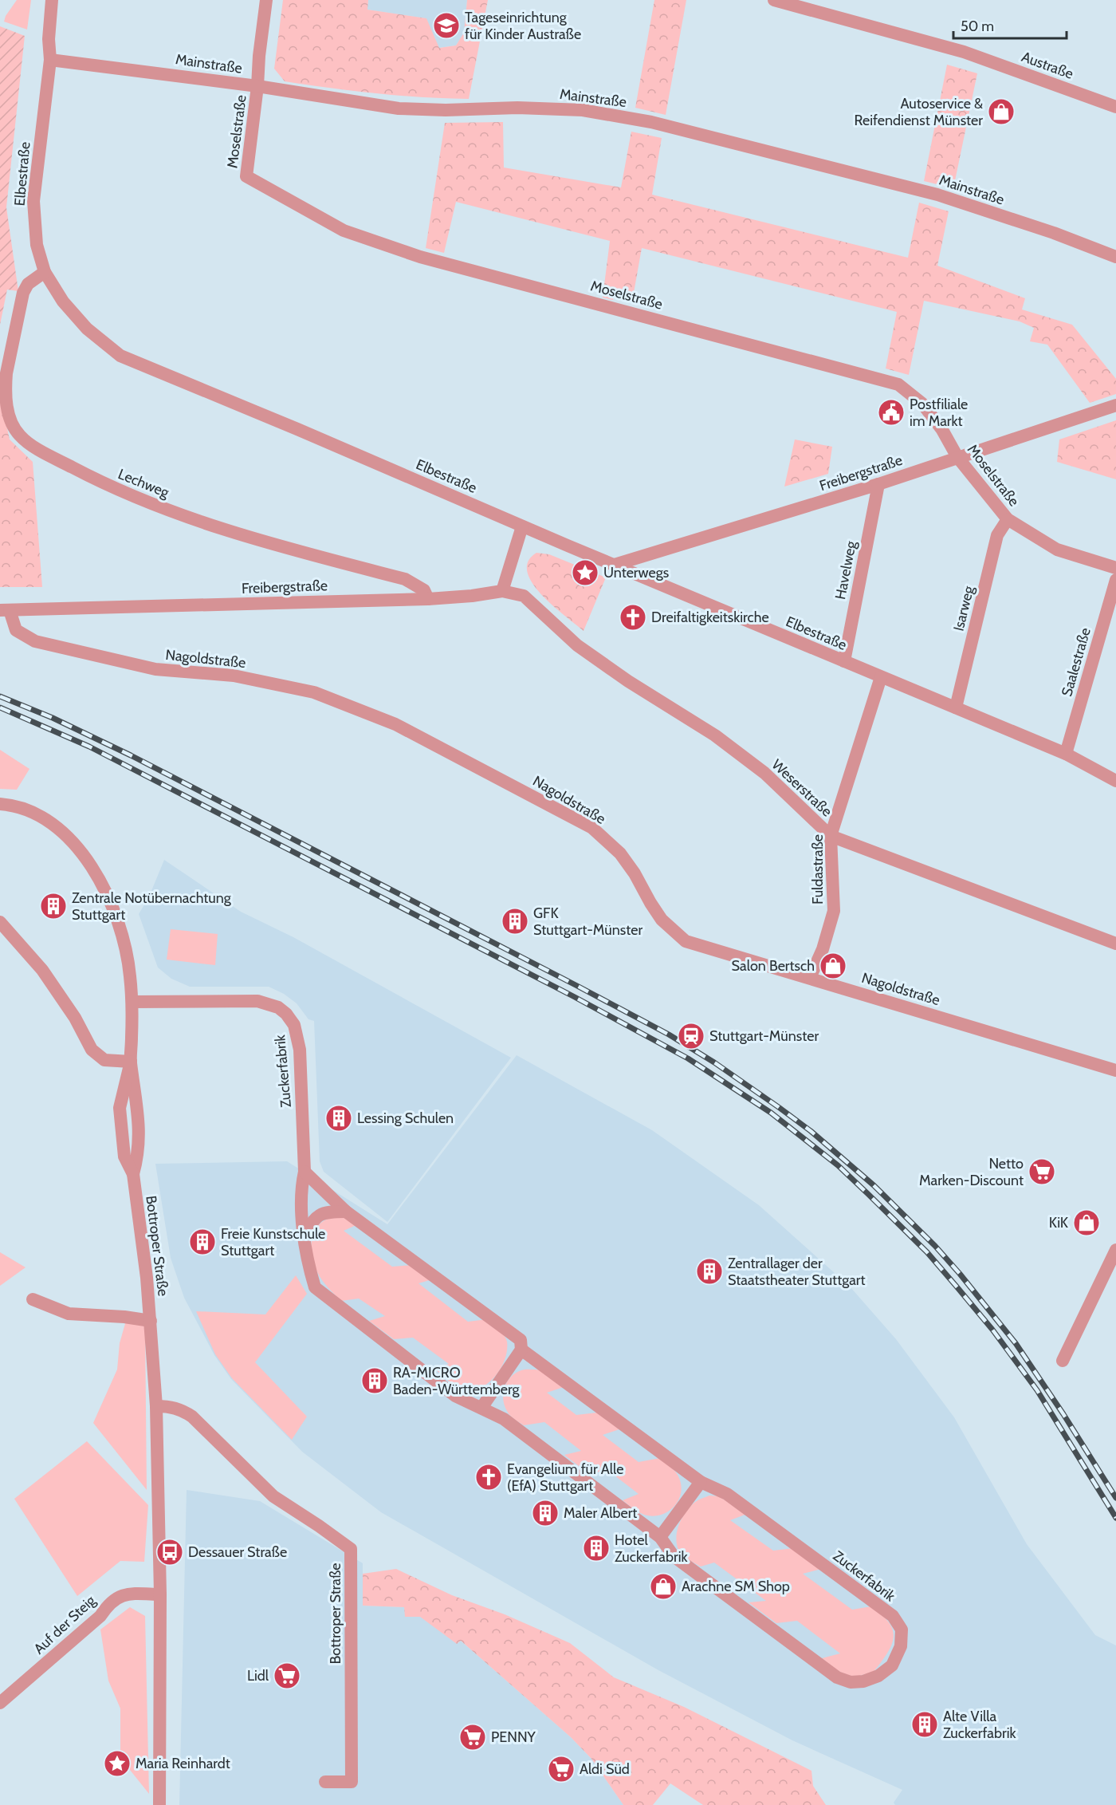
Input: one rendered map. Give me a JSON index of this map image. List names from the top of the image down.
{
  "streets": {
    "street": [
      "Mainstraße",
      "Austraße",
      "Moselstraße",
      "Elbestraße",
      "Freibergstraße",
      "Lechweg",
      "Havelweg",
      "Isarweg",
      "Nagoldstraße",
      "Saalestraße",
      "Weserstraße",
      "Fuldastraße",
      "Zuckerfabrik",
      "Bottroper Straße",
      "Auf der Steig"
    ]
  },
  "crossings": [
    ["Mainstraße", "Moselstraße"],
    ["Mainstraße", "Elbestraße"],
    ["Moselstraße", "Freibergstraße"],
    ["Moselstraße", "Isarweg"],
    ["Elbestraße", "Freibergstraße"],
    ["Elbestraße", "Lechweg"],
    ["Elbestraße", "Havelweg"],
    ["Elbestraße", "Isarweg"],
    ["Elbestraße", "Saalestraße"],
    ["Elbestraße", "Fuldastraße"],
    ["Freibergstraße", "Lechweg"],
    ["Freibergstraße", "Havelweg"],
    ["Freibergstraße", "Nagoldstraße"],
    ["Freibergstraße", "Weserstraße"],
    ["Nagoldstraße", "Fuldastraße"],
    ["Weserstraße", "Fuldastraße"],
    ["Zuckerfabrik", "Bottroper Straße"],
    ["Bottroper Straße", "Auf der Steig"]
  ],
  "places": {
    "school or university": ["Tageseinrichtung für Kinder Austraße"],
    "shop": [
      "Autoservice & Reifendienst Münster",
      "Salon Bertsch",
      "KiK",
      "Arachne SM Shop"
    ],
    "public building": ["Postfiliale im Markt"],
    "place": ["Unterwegs", "Maria Reinhardt"],
    "church": ["Dreifaltigkeitskirche", "Evangelium für Alle (EfA) Stuttgart"],
    "building": [
      "Zentrale Notübernachtung Stuttgart",
      "GFK Stuttgart-Münster",
      "Lessing Schulen",
      "Freie Kunstschule Stuttgart",
      "Zentrallager der Staatstheater Stuttgart",
      "RA-MICRO Baden-Württemberg",
      "Maler Albert",
      "Hotel Zuckerfabrik",
      "Alte Villa Zuckerfabrik"
    ],
    "station": ["Stuttgart-Münster"],
    "supermarket": [
      "Netto Marken-Discount",
      "Lidl",
      "PENNY",
      "Aldi Süd"
    ],
    "bus stop": ["Dessauer Straße"]
  },
  "scale_bar": "50 m"
}
